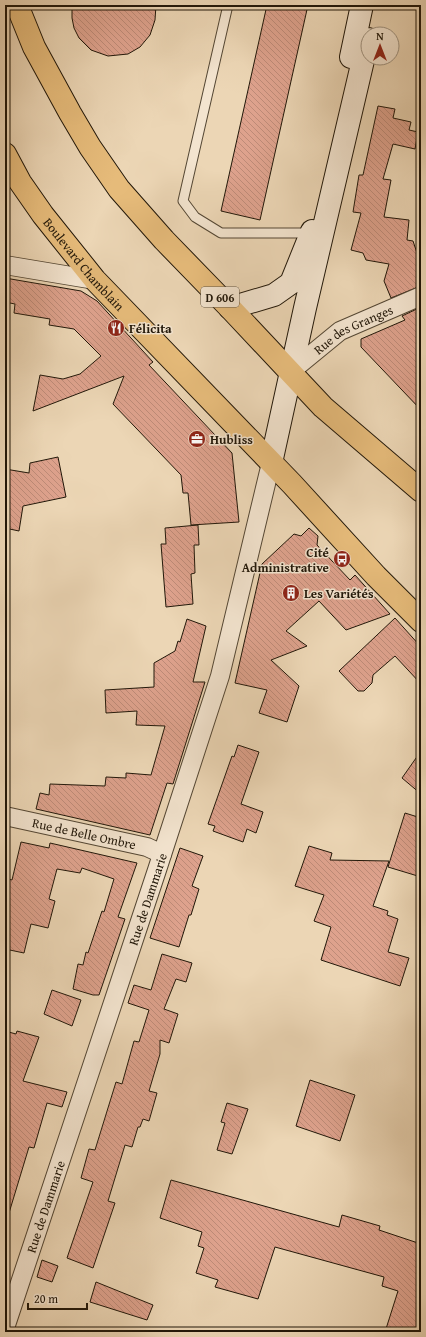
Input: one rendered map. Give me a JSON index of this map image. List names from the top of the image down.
{
  "streets": {
    "main road": ["Boulevard Chamblain", "D 606"],
    "street": ["Rue des Granges", "Rue de Belle Ombre", "Rue de Dammarie"]
  },
  "crossings": [
    ["Boulevard Chamblain", "Rue de Dammarie"],
    ["D 606", "Rue des Granges"],
    ["Rue de Belle Ombre", "Rue de Dammarie"]
  ],
  "places": {
    "restaurant": ["Félicita"],
    "office": ["Hubliss"],
    "bus stop": ["Cité Administrative"],
    "building": ["Les Variétés"]
  },
  "scale_bar": "20 m",
  "north": "top"
}
